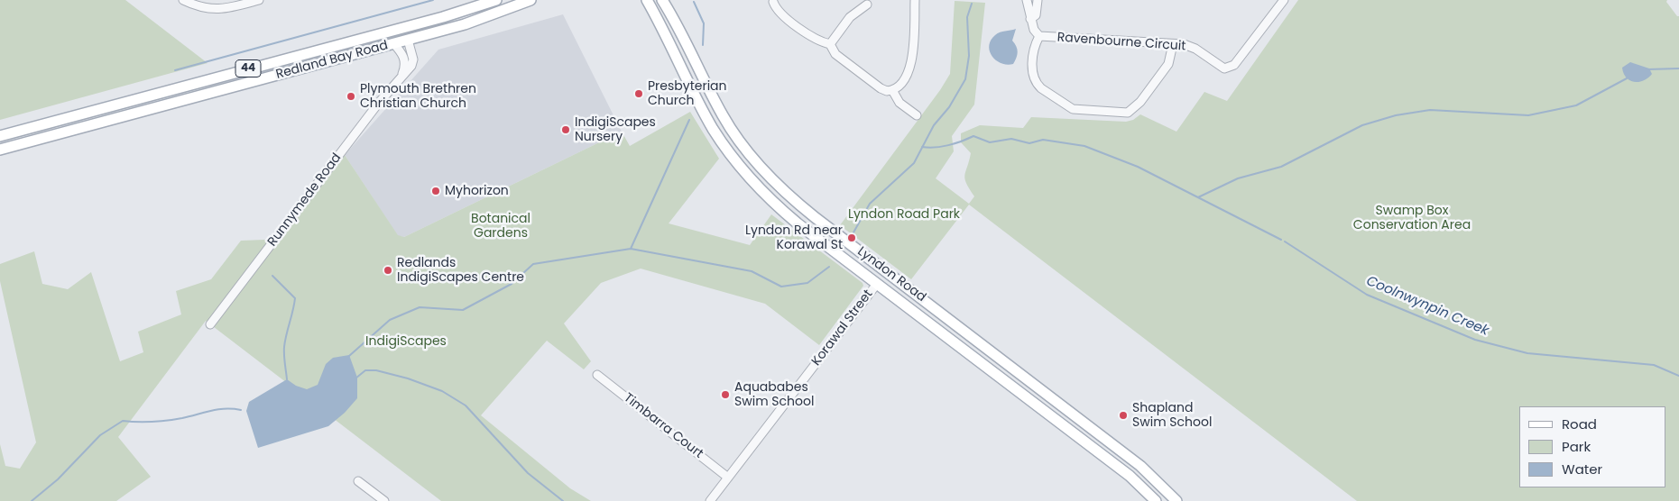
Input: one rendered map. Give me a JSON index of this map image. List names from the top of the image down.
{
  "streets": {
    "main road": ["Redland Bay Road", "44", "Lyndon Road"],
    "street": [
      "Ravenbourne Circuit",
      "Runnymede Road",
      "Korawal Street",
      "Timbarra Court"
    ]
  },
  "crossings": [
    ["Redland Bay Road", "Runnymede Road"],
    ["Lyndon Road", "Korawal Street"],
    ["Korawal Street", "Timbarra Court"]
  ],
  "water": ["Coolnwynpin Creek"],
  "parks": [
    "Swamp Box Conservation Area",
    "Lyndon Road Park",
    "Botanical Gardens",
    "IndigiScapes"
  ],
  "places": [
    "Presbyterian Church",
    "Plymouth Brethren Christian Church",
    "IndigiScapes Nursery",
    "Myhorizon",
    "Lyndon Rd near Korawal St",
    "Redlands IndigiScapes Centre",
    "Aquababes Swim School",
    "Shapland Swim School"
  ],
  "legend": ["Road", "Park", "Water"]
}
